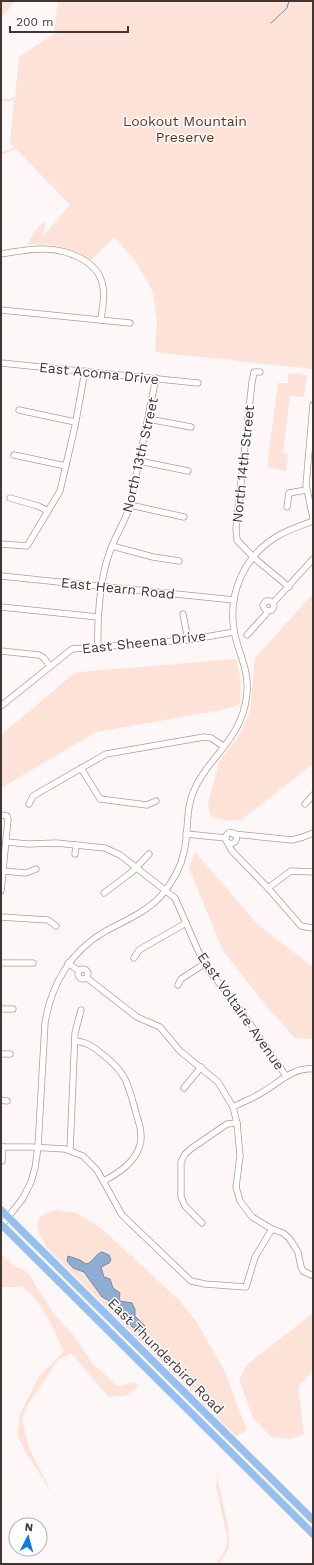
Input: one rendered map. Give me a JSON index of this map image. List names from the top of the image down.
{
  "streets": {
    "main road": ["East Thunderbird Road"],
    "street": [
      "East Acoma Drive",
      "North 13th Street",
      "North 14th Street",
      "East Hearn Road",
      "East Sheena Drive",
      "East Voltaire Avenue"
    ]
  },
  "crossings": [
    ["East Acoma Drive", "North 13th Street"],
    ["North 13th Street", "East Hearn Road"],
    ["North 13th Street", "East Sheena Drive"]
  ],
  "parks": ["Lookout Mountain Preserve"],
  "scale_bar": "200 m",
  "north": "top"
}
